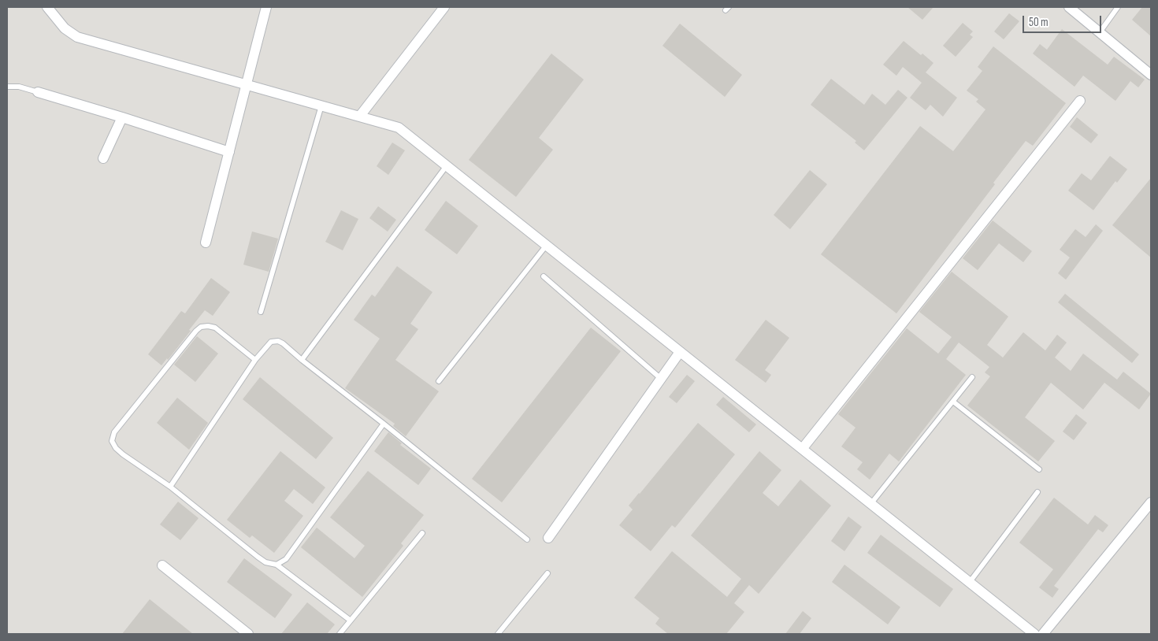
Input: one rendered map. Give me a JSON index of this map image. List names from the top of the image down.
{
  "scale_bar": "50 m"
}
